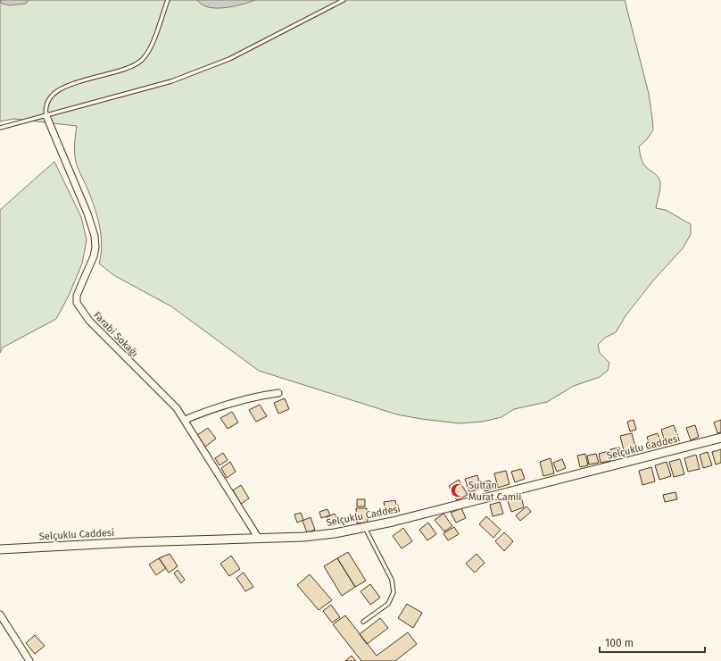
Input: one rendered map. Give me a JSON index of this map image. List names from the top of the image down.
{
  "streets": {
    "street": ["Farabi Sokağı", "Selçuklu Caddesi"]
  },
  "crossings": [
    ["Farabi Sokağı", "Selçuklu Caddesi"]
  ],
  "places": {
    "mosque": ["Sultan Murat Camii"]
  },
  "scale_bar": "100 m"
}
